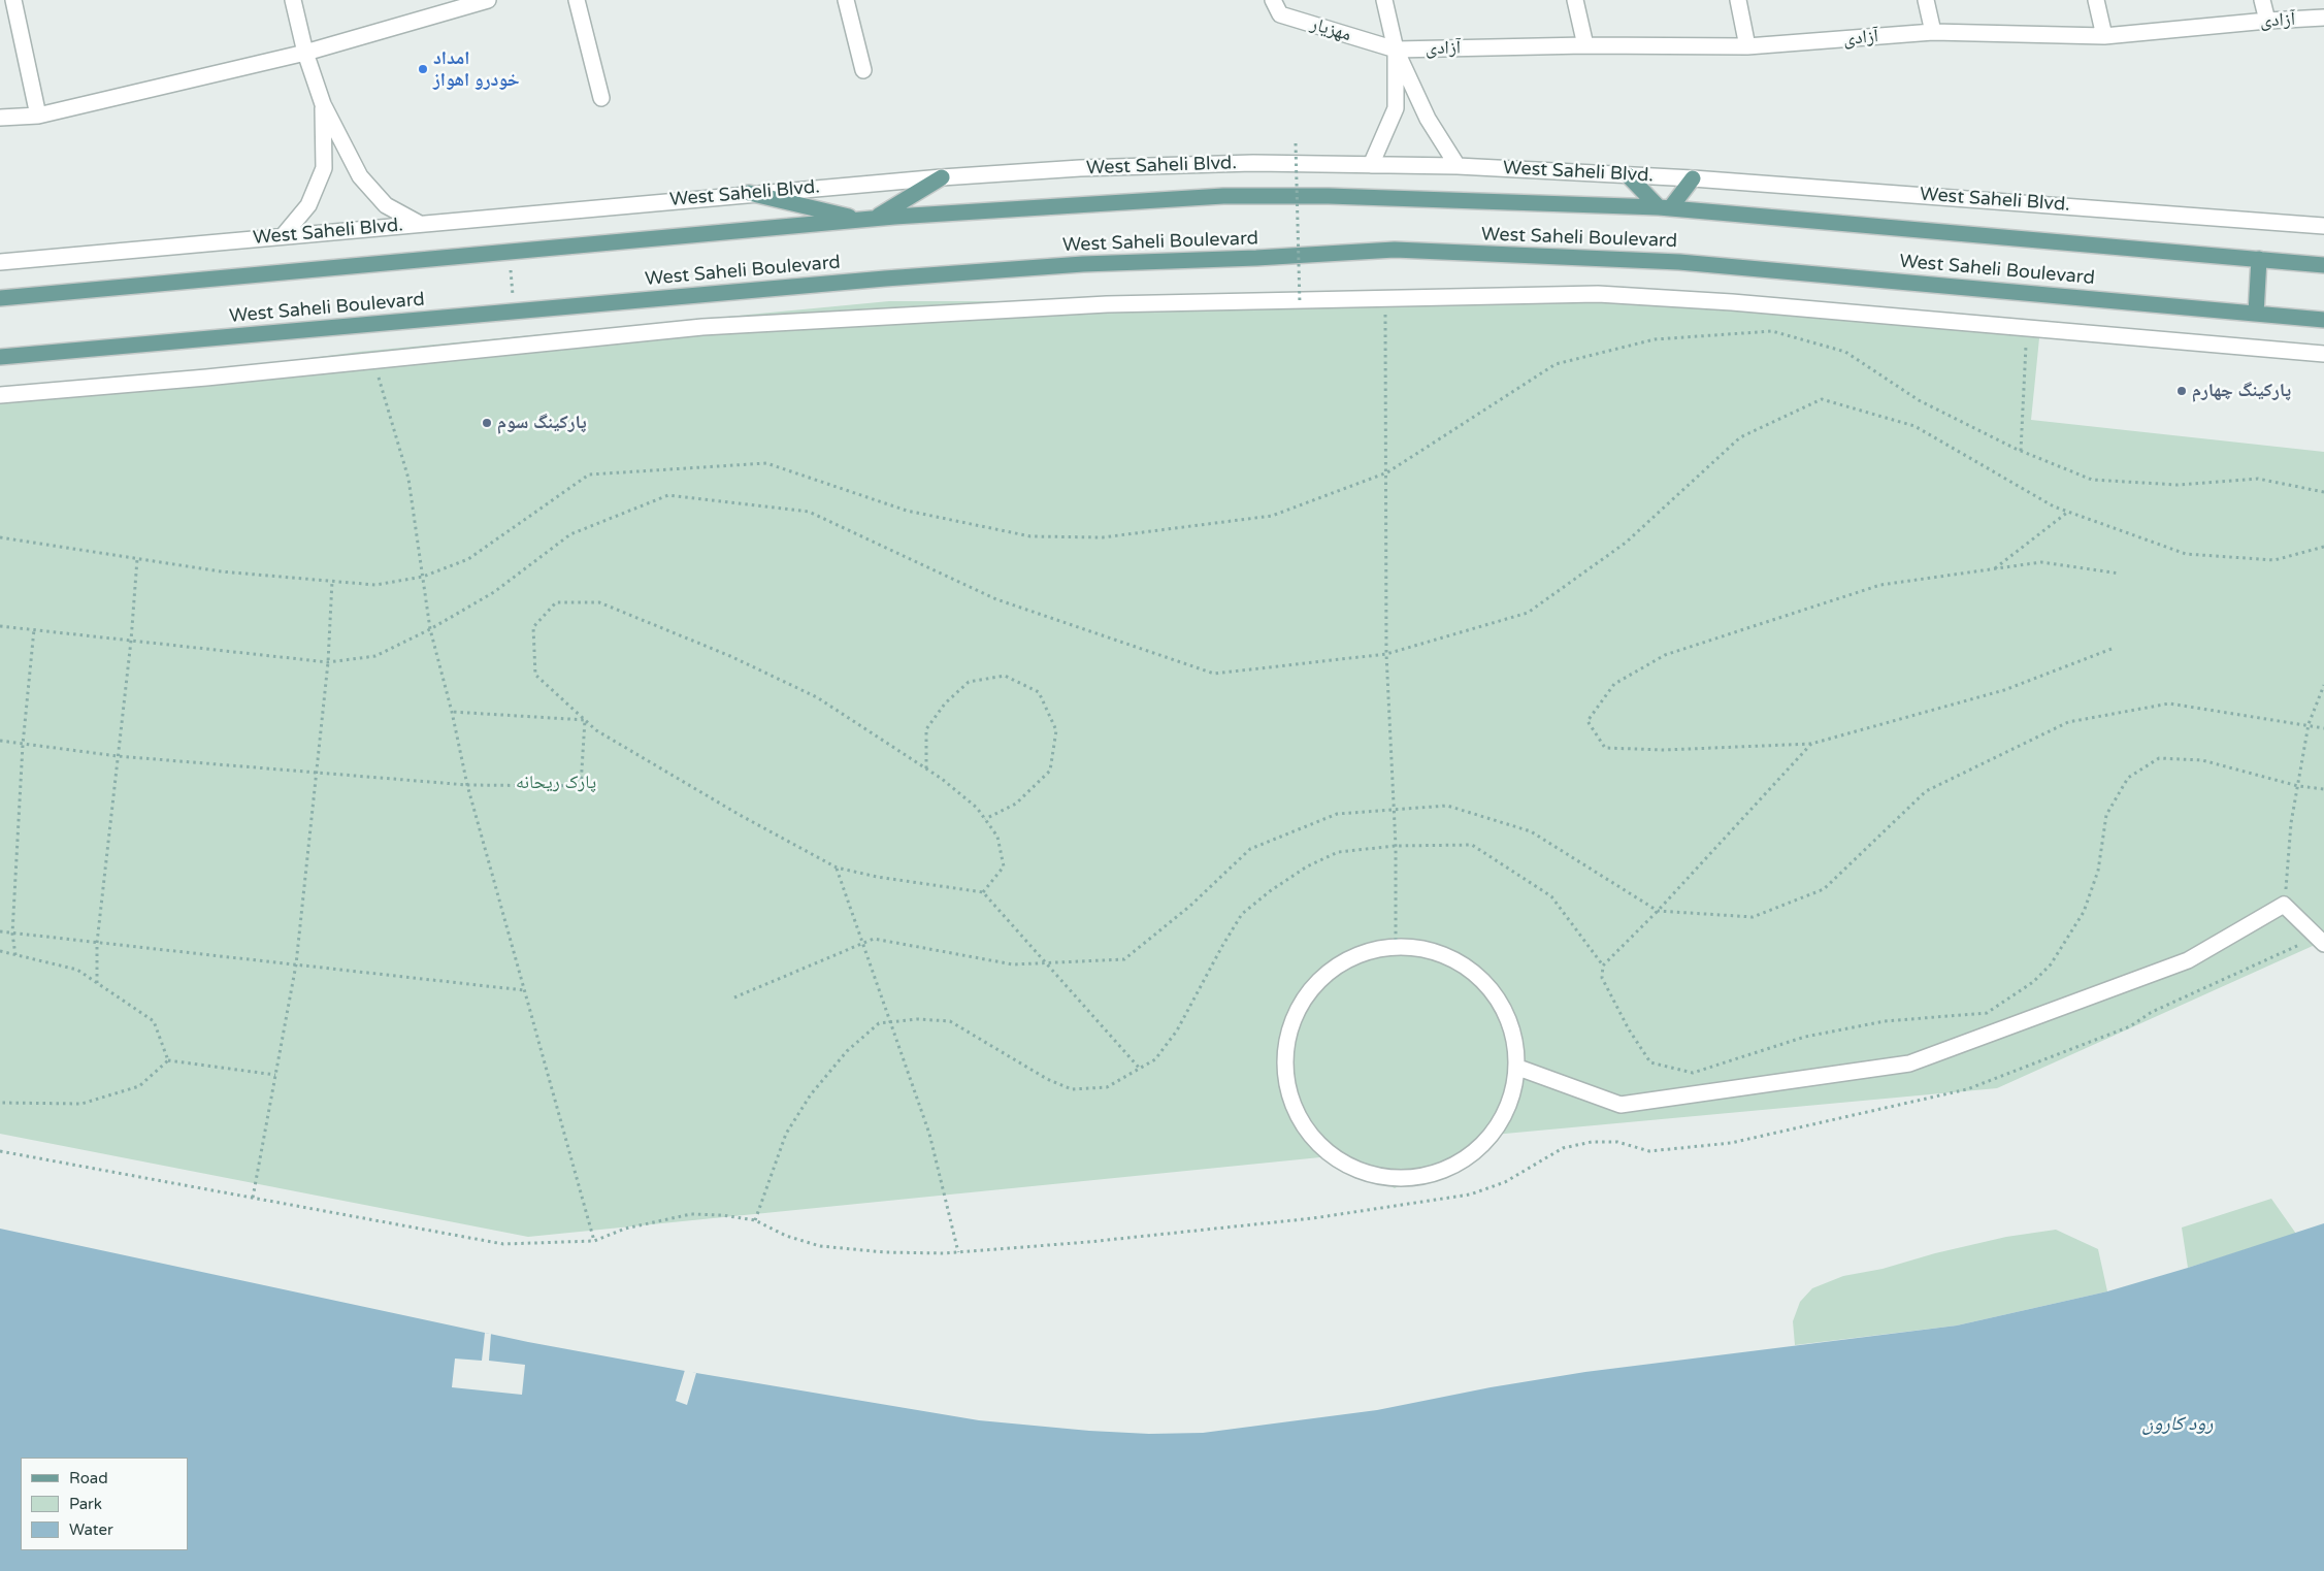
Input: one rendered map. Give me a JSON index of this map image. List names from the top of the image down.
{
  "streets": {
    "main road": ["West Saheli Boulevard"],
    "street": ["آزادی", "مهزیار", "West Saheli Blvd."]
  },
  "crossings": [
    ["آزادی", "مهزیار"]
  ],
  "water": ["رود کارون"],
  "parks": ["پارک ریحانه"],
  "places": ["امداد خودرو اهواز", "پارکینگ چهارم", "پارکینگ سوم"],
  "legend": ["Road", "Park", "Water"]
}
